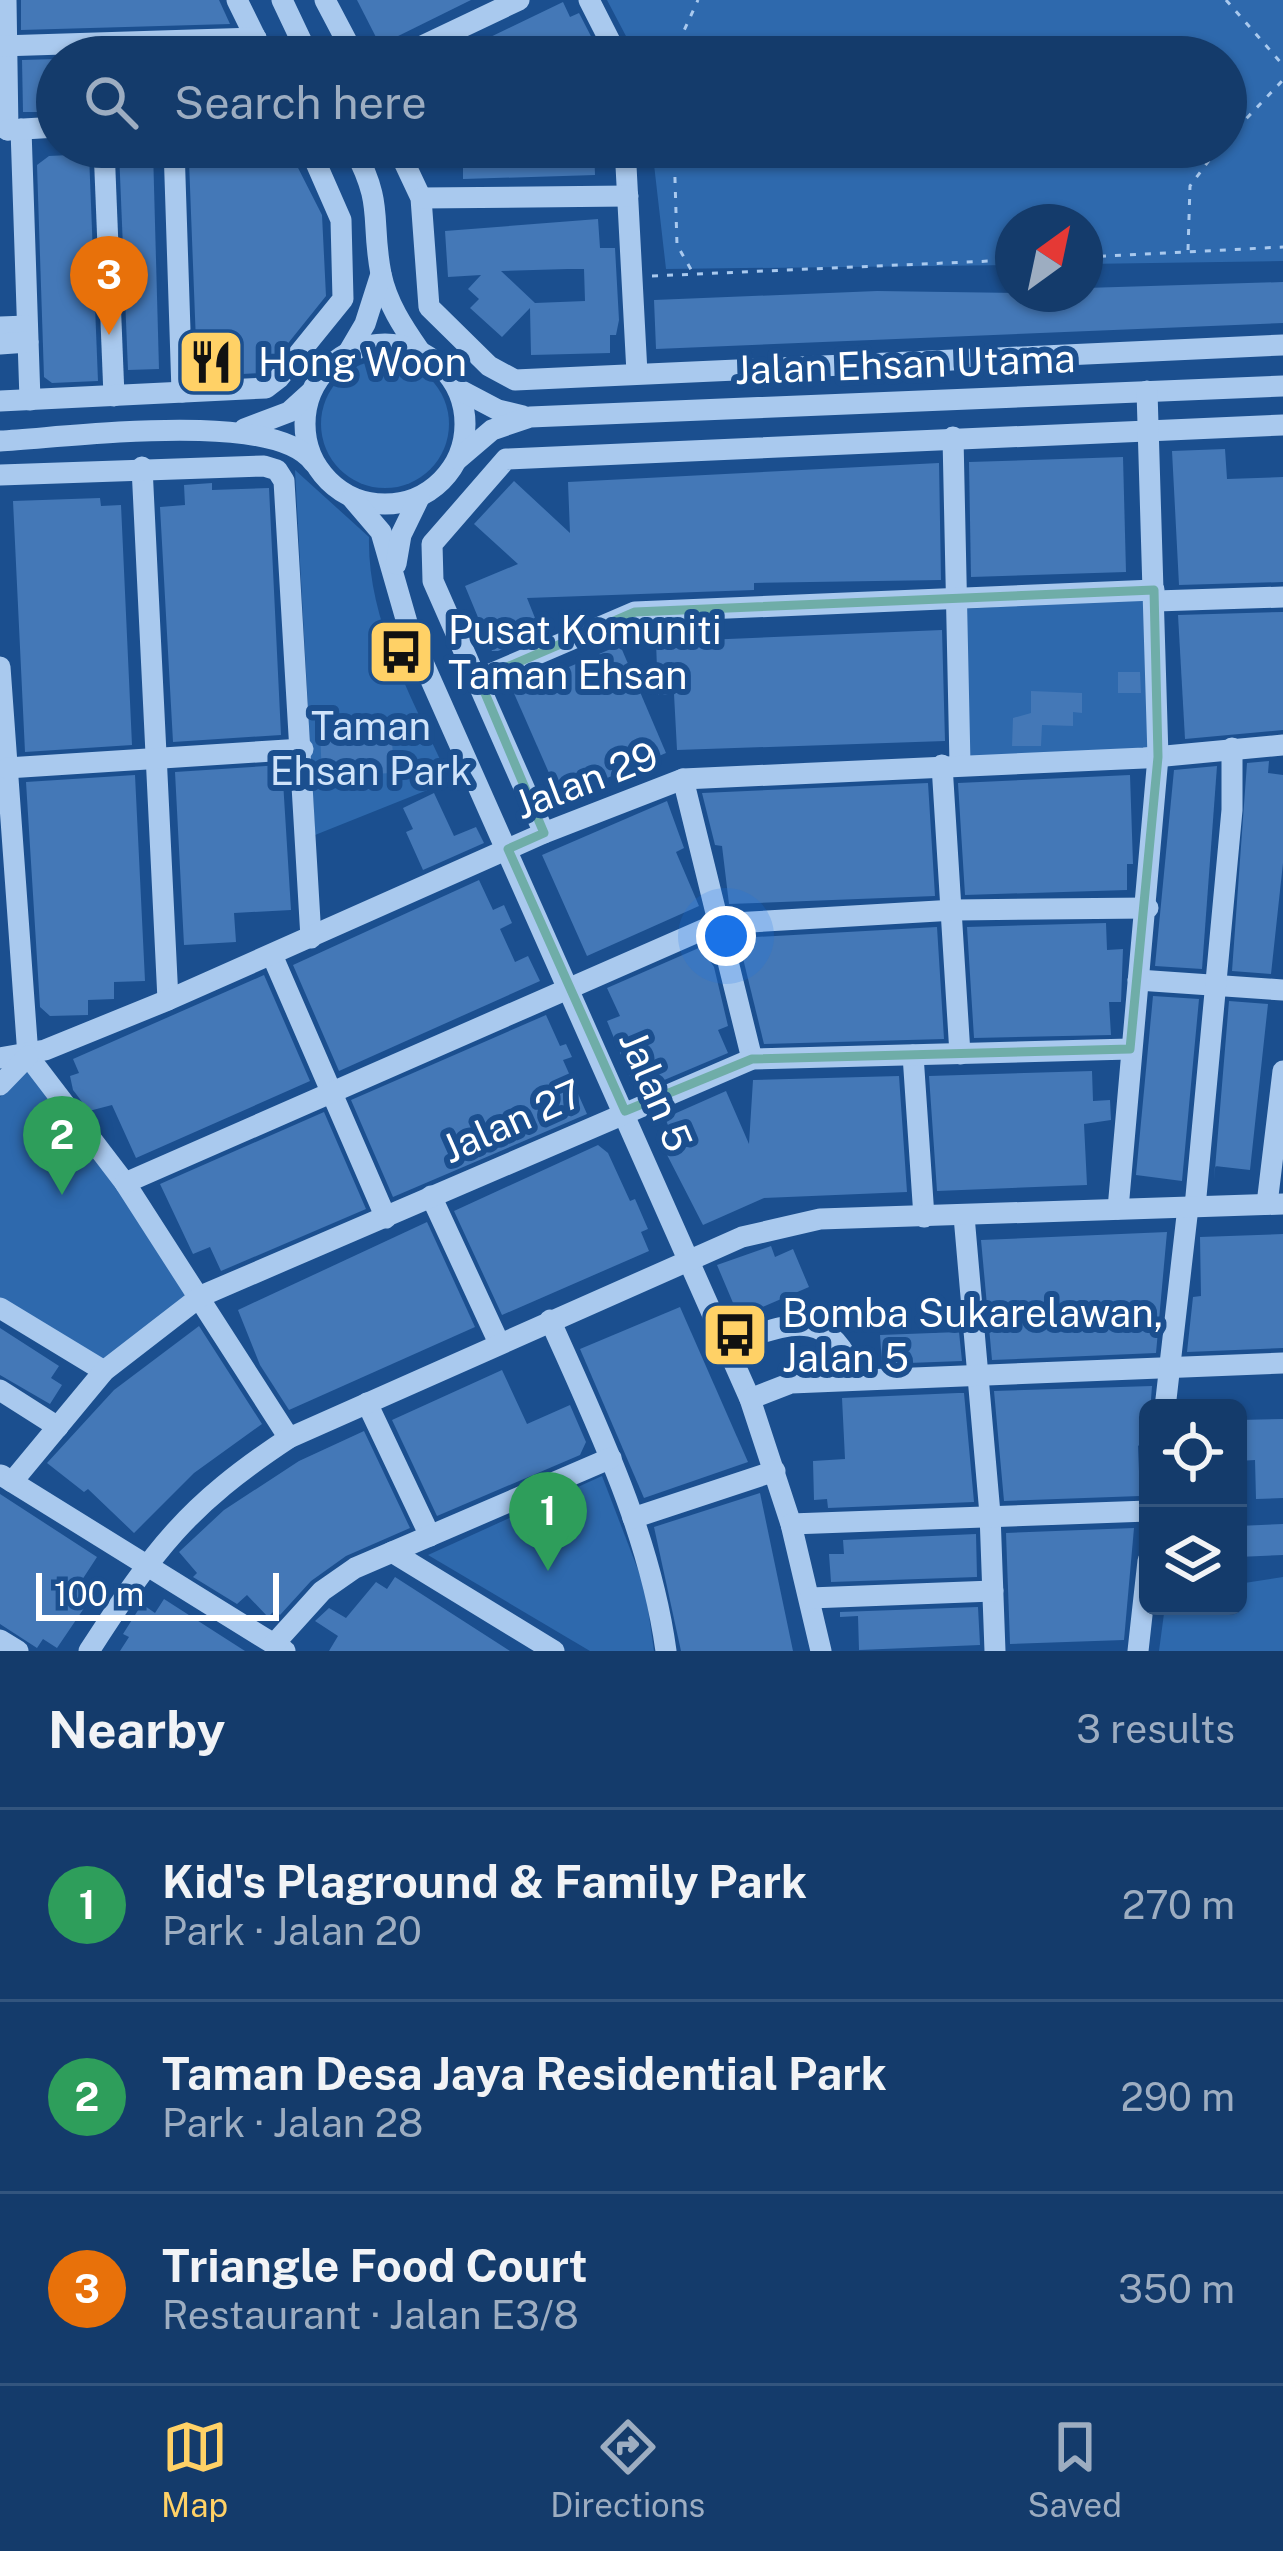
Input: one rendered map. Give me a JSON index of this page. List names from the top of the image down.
{
  "streets": {
    "street": [
      "Jalan Ehsan Utama",
      "Jalan 29",
      "Jalan 5",
      "Jalan 27"
    ]
  },
  "crossings": [
    ["Jalan Ehsan Utama", "Jalan 5"],
    ["Jalan 29", "Jalan 5"],
    ["Jalan 5", "Jalan 27"]
  ],
  "parks": ["Taman Ehsan Park"],
  "places": {
    "restaurant": ["Hong Woon"],
    "bus stop": ["Pusat Komuniti Taman Ehsan", "Bomba Sukarelawan, Jalan 5"]
  },
  "scale_bar": "100 m",
  "north": "top right",
  "page": {
    "search": "Search here",
    "pins": ["3", "2", "1"],
    "scale": "100 m",
    "heading": ["Nearby", "3 results"],
    "list": [
      {
        "mark": "1",
        "name": "Kid's Plaground & Family Park",
        "note": "Park · Jalan 20",
        "value": "270 m"
      },
      {
        "mark": "2",
        "name": "Taman Desa Jaya Residential Park",
        "note": "Park · Jalan 28",
        "value": "290 m"
      },
      {
        "mark": "3",
        "name": "Triangle Food Court",
        "note": "Restaurant · Jalan E3/8",
        "value": "350 m"
      }
    ],
    "nav": ["Map", "Directions", "Saved"]
  }
}
